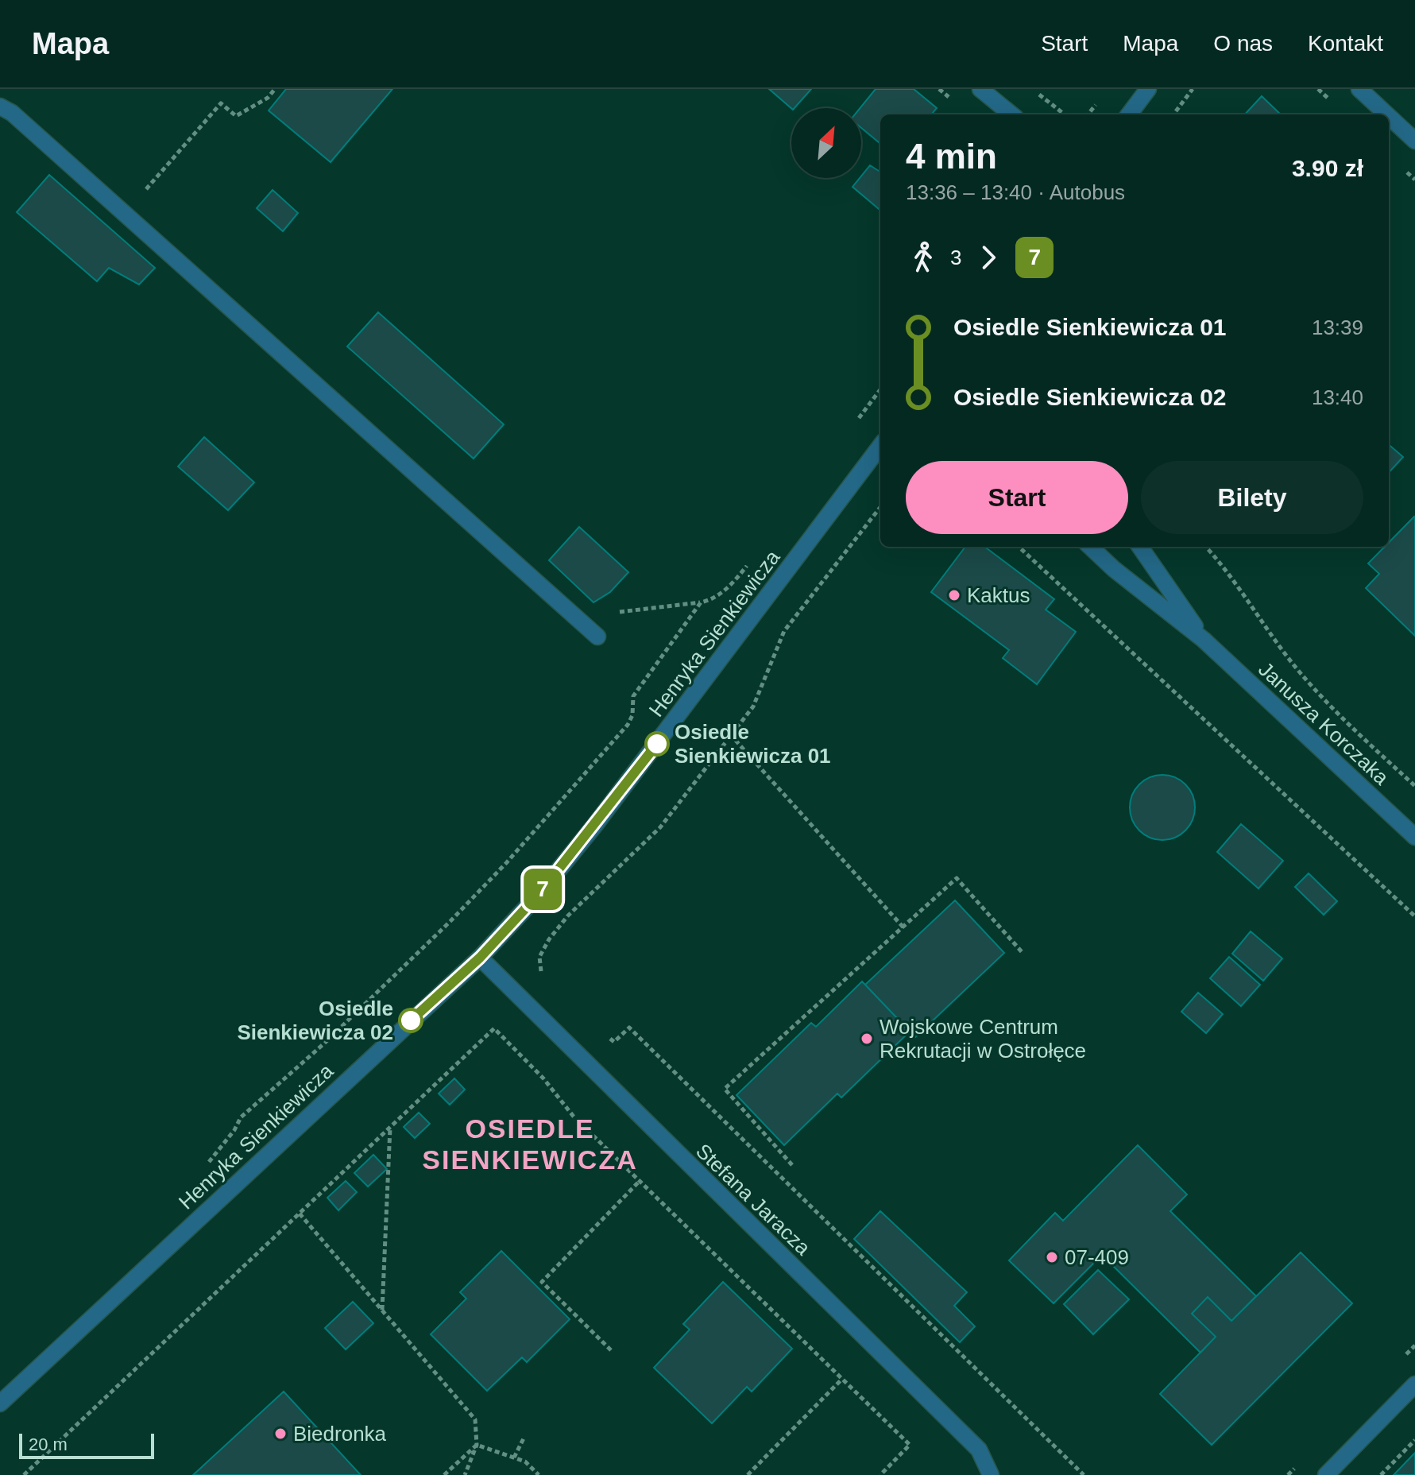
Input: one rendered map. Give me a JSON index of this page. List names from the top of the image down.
{
  "streets": {
    "street": ["Henryka Sienkiewicza", "Janusza Korczaka", "Stefana Jaracza"]
  },
  "crossings": [
    ["Henryka Sienkiewicza", "Stefana Jaracza"]
  ],
  "districts": ["OSIEDLE SIENKIEWICZA"],
  "places": [
    "Kaktus",
    "Osiedle Sienkiewicza 01",
    "Osiedle Sienkiewicza 02",
    "Wojskowe Centrum Rekrutacji w Ostrołęce",
    "07-409",
    "Biedronka"
  ],
  "lines": ["bus line 7"],
  "scale_bar": "20 m",
  "north": "top right",
  "page": {
    "header": "Mapa",
    "nav": [
      "Start",
      "Mapa",
      "O nas",
      "Kontakt"
    ],
    "on_map": "7",
    "heading": ["4 min", "13:36 – 13:40 · Autobus", "3.90 zł"],
    "legs": ["3", "7"],
    "list": [
      {
        "name": "Osiedle Sienkiewicza 01",
        "value": "13:39"
      },
      {
        "name": "Osiedle Sienkiewicza 02",
        "value": "13:40"
      }
    ],
    "buttons": ["Start", "Bilety"],
    "scale": "20 m"
  }
}
